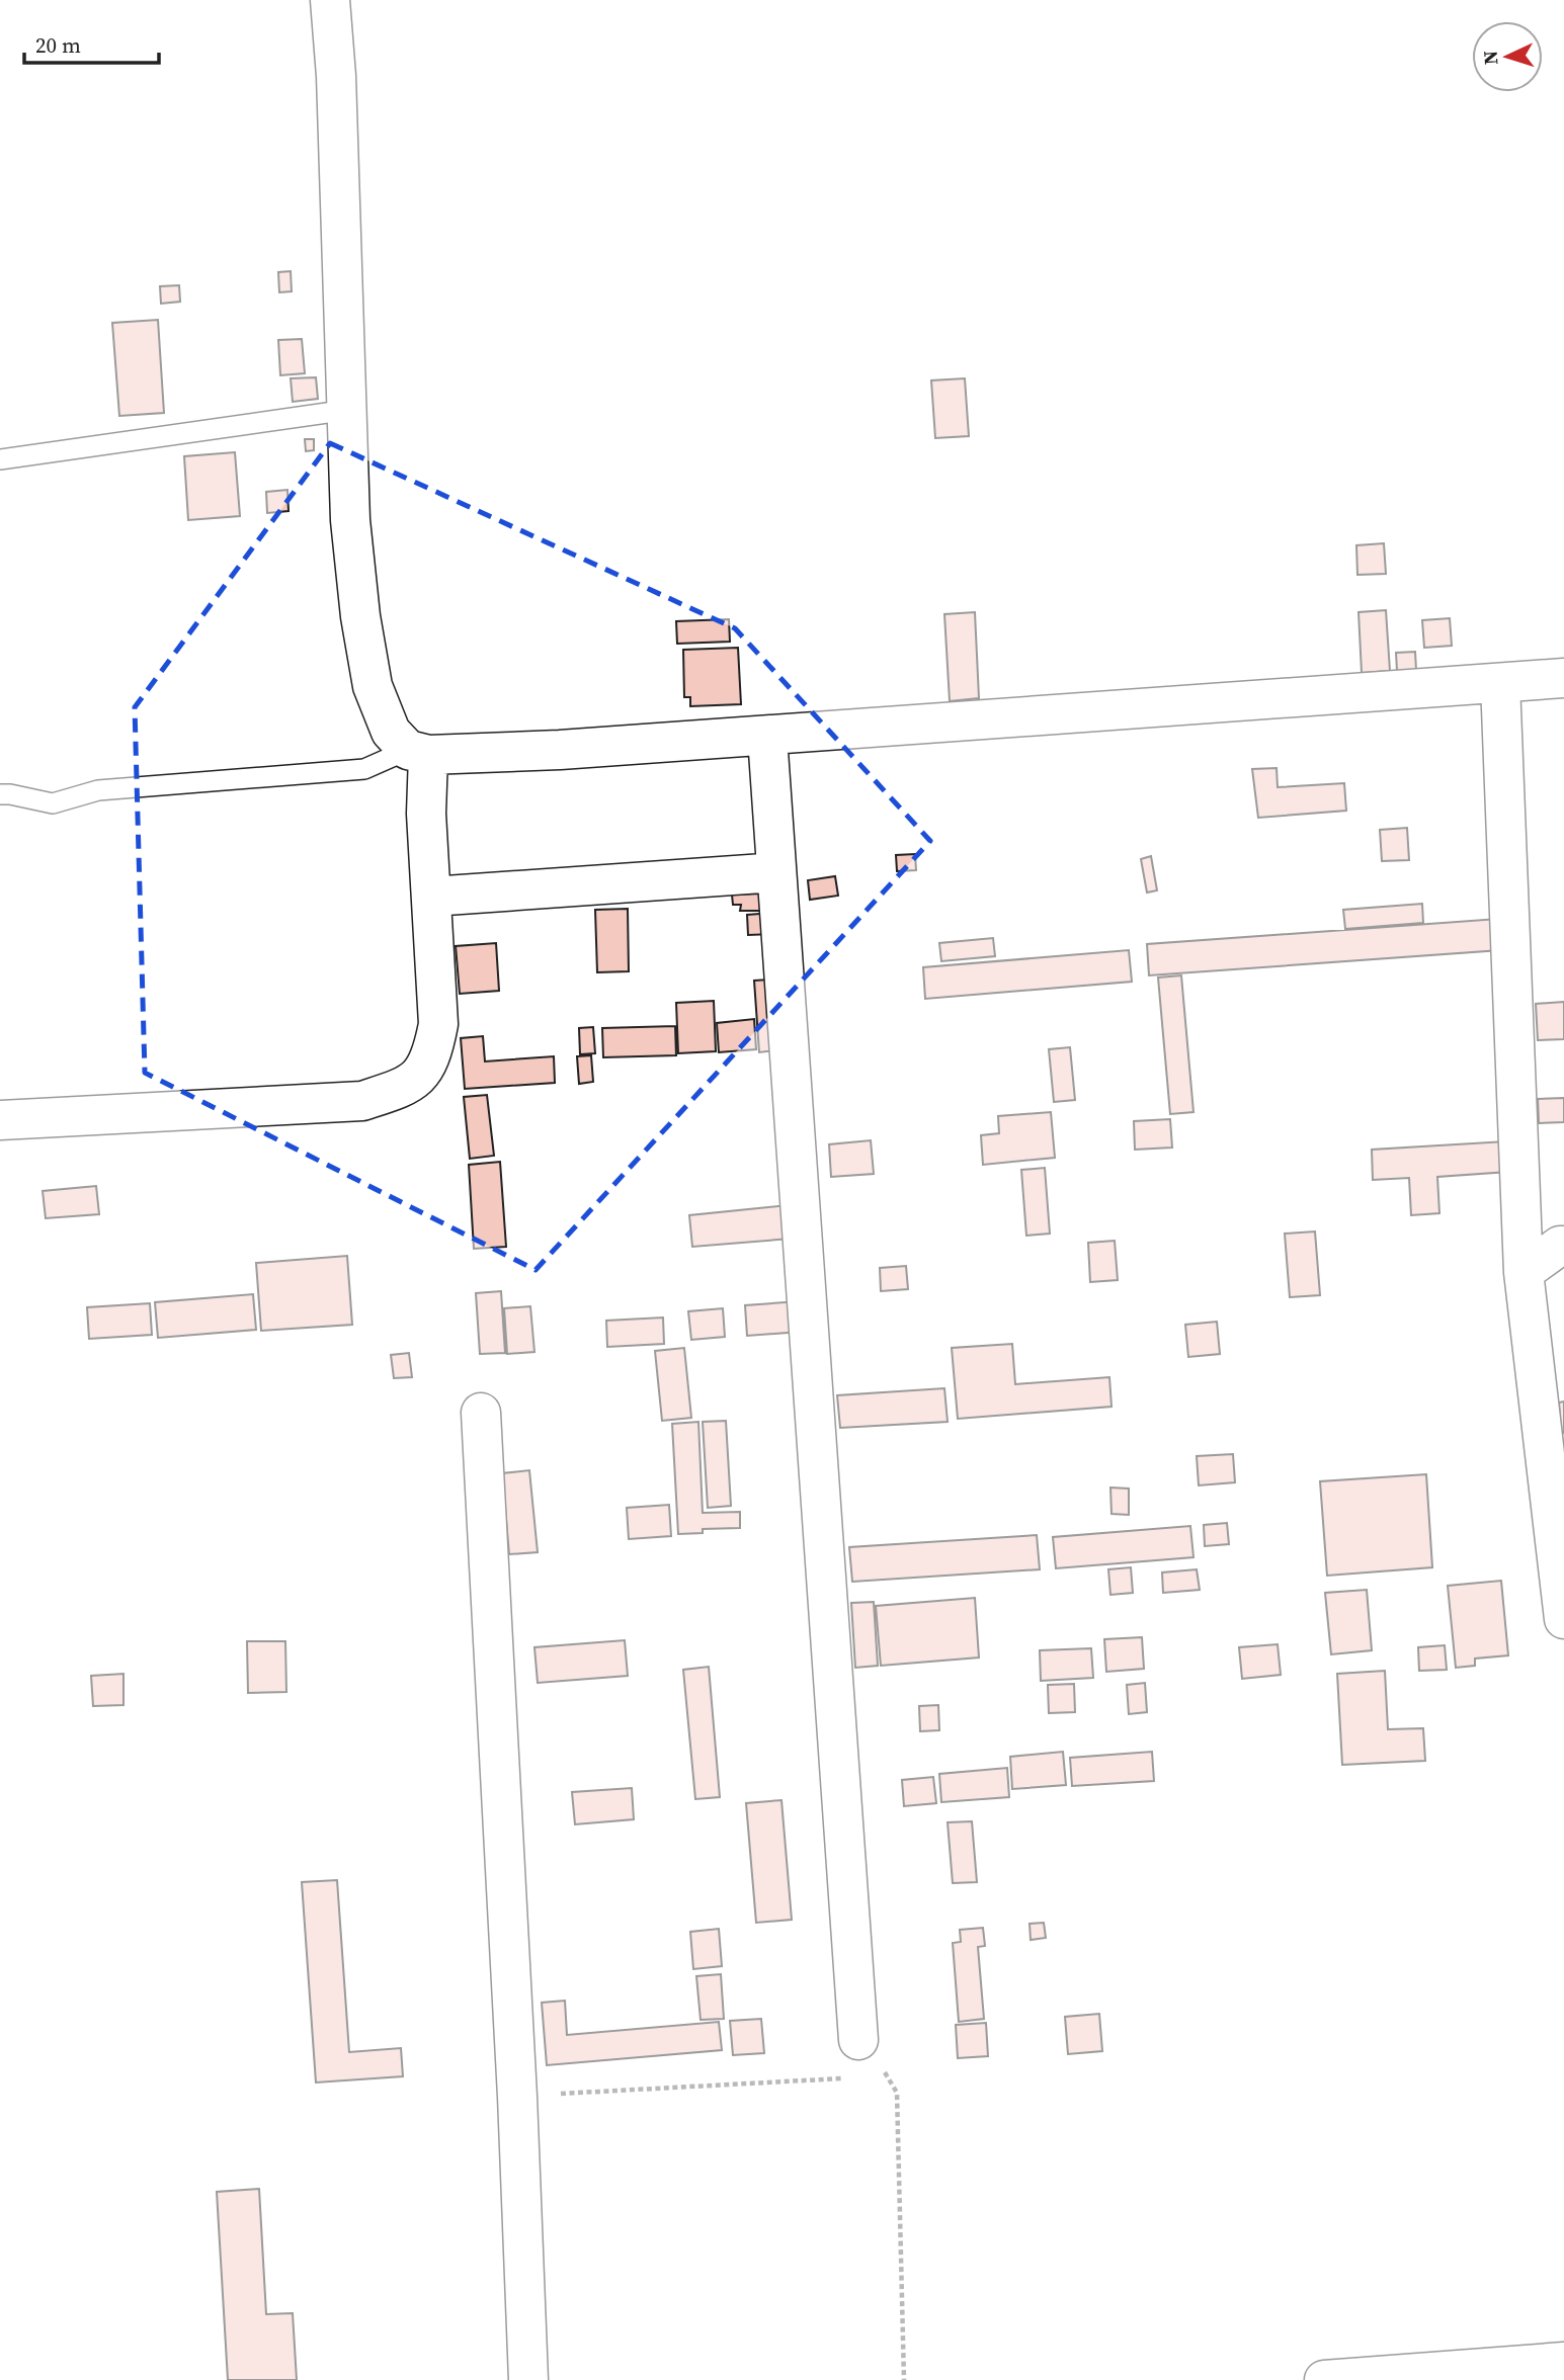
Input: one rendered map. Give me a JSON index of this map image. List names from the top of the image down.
{
  "scale_bar": "20 m",
  "north": "left"
}
